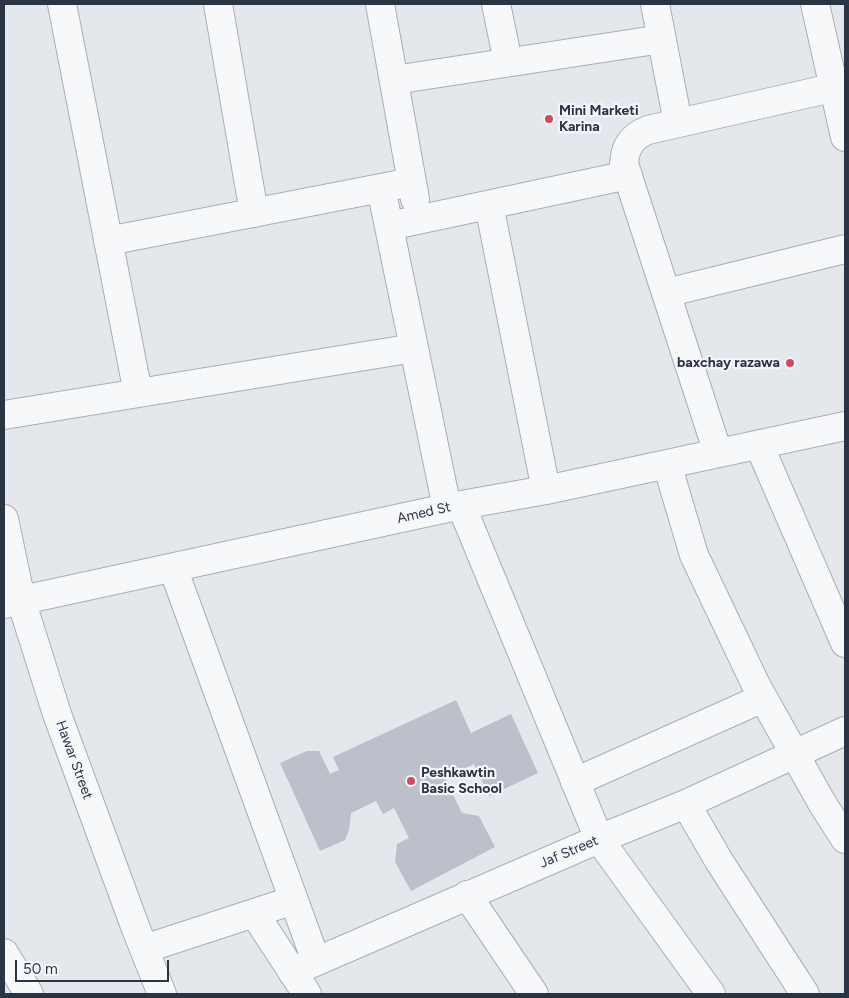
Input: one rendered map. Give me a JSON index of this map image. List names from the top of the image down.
{
  "streets": {
    "street": ["Amed St", "Hawar Street", "Jaf Street"]
  },
  "crossings": [
    ["Amed St", "Hawar Street"]
  ],
  "places": ["Mini Marketi Karina", "baxchay razawa", "Peshkawtin Basic School"],
  "scale_bar": "50 m"
}
